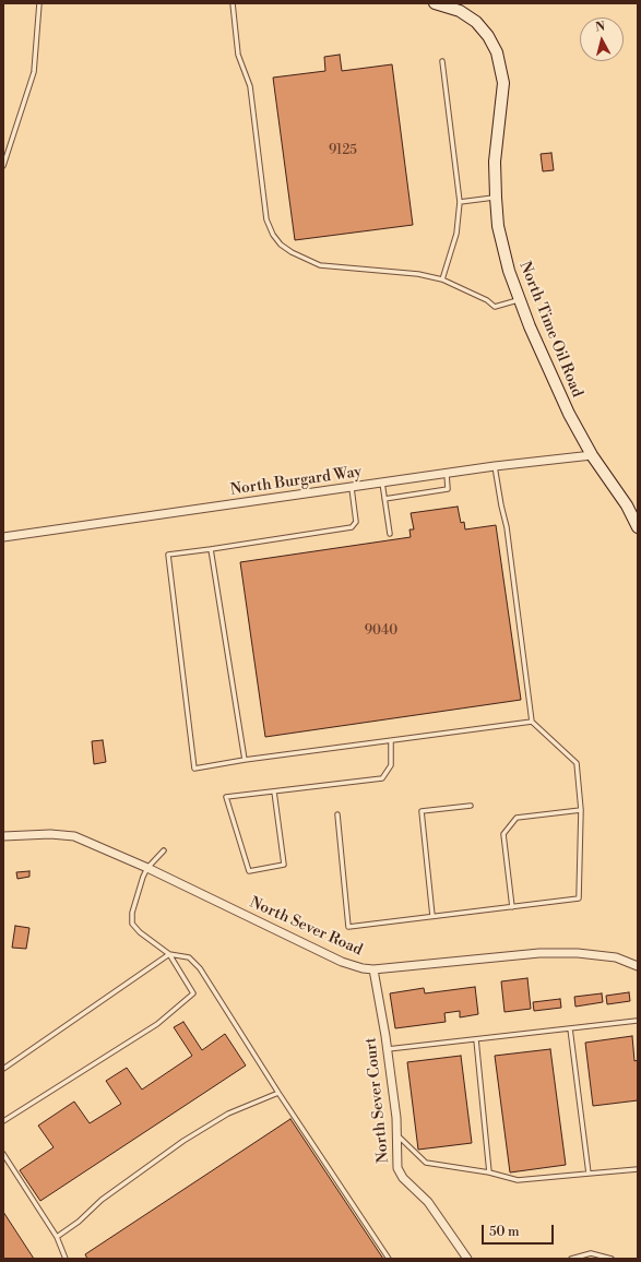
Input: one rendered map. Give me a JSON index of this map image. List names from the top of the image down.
{
  "streets": {
    "street": [
      "North Time Oil Road",
      "North Burgard Way",
      "North Sever Road",
      "North Sever Court"
    ]
  },
  "crossings": [
    ["North Time Oil Road", "North Burgard Way"],
    ["North Sever Road", "North Sever Court"]
  ],
  "house_numbers": ["9125", "9040"],
  "scale_bar": "50 m",
  "north": "top"
}
